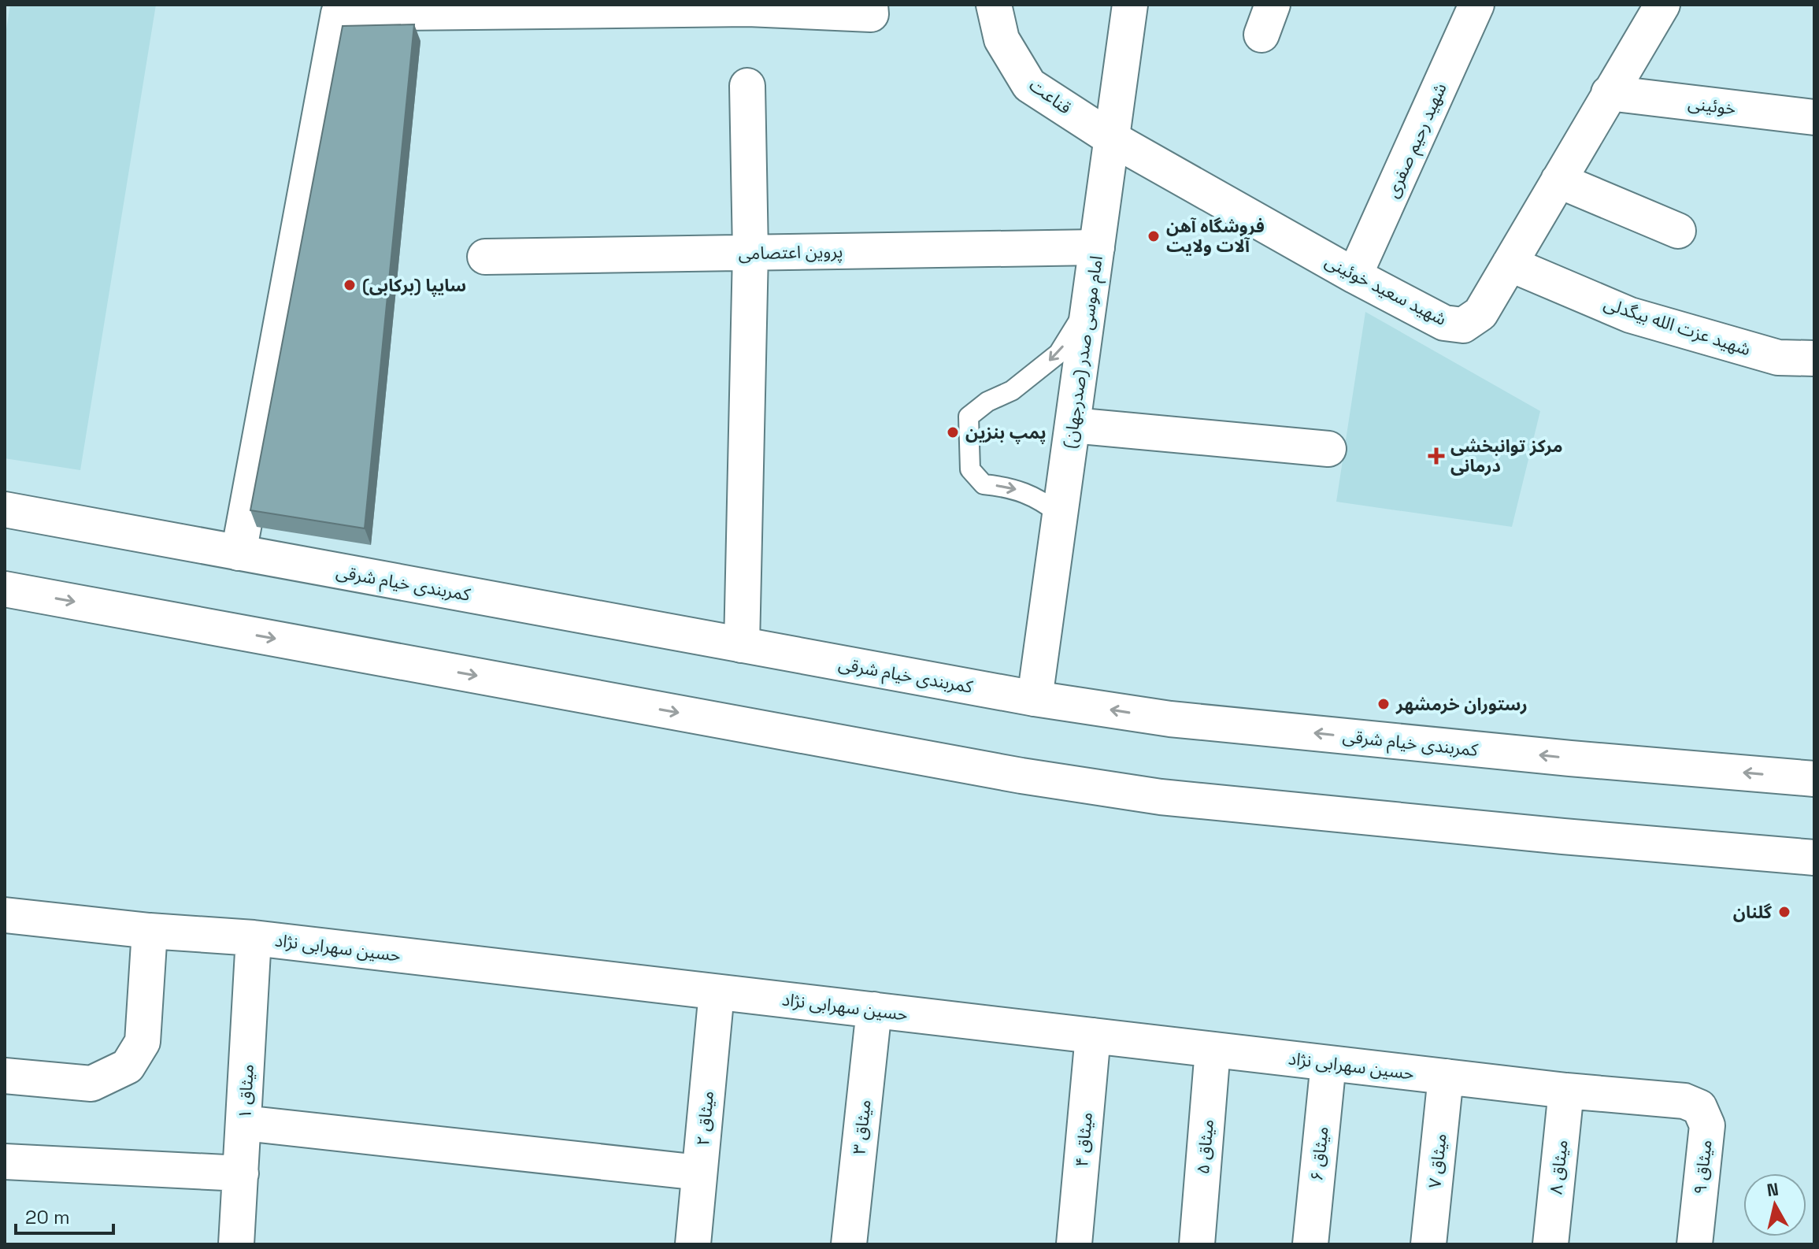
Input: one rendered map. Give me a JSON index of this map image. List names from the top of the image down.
{
  "streets": {
    "main road": [
      "قناعت",
      "خوئینی",
      "شهید رحیم صفری",
      "پروین اعتصامی",
      "شهید سعید خوئینی",
      "شهید عزت الله بیگدلی",
      "(صدرجهان) امام موسی صدر",
      "کمربندی خیام شرقی",
      "حسین سهرابی نژاد",
      "میثاق ۱",
      "میثاق ۲",
      "میثاق ۳",
      "میثاق ۴",
      "میثاق ۵",
      "میثاق ۶",
      "میثاق ۷",
      "میثاق ۸",
      "میثاق ۹"
    ]
  },
  "crossings": [
    ["قناعت", "شهید سعید خوئینی"],
    ["قناعت", "(صدرجهان) امام موسی صدر"],
    ["خوئینی", "شهید سعید خوئینی"],
    ["شهید رحیم صفری", "شهید سعید خوئینی"],
    ["پروین اعتصامی", "(صدرجهان) امام موسی صدر"],
    ["شهید سعید خوئینی", "شهید عزت الله بیگدلی"],
    ["شهید سعید خوئینی", "(صدرجهان) امام موسی صدر"],
    ["(صدرجهان) امام موسی صدر", "کمربندی خیام شرقی"],
    ["حسین سهرابی نژاد", "میثاق ۱"],
    ["حسین سهرابی نژاد", "میثاق ۲"],
    ["حسین سهرابی نژاد", "میثاق ۳"],
    ["حسین سهرابی نژاد", "میثاق ۴"],
    ["حسین سهرابی نژاد", "میثاق ۵"],
    ["حسین سهرابی نژاد", "میثاق ۶"],
    ["حسین سهرابی نژاد", "میثاق ۷"],
    ["حسین سهرابی نژاد", "میثاق ۸"],
    ["حسین سهرابی نژاد", "میثاق ۹"]
  ],
  "places": {
    "other": [
      "فروشگاه آهن آلات ولایت",
      "سایپا (برکابی)",
      "پمپ بنزین",
      "رستوران خرمشهر",
      "گلنان"
    ],
    "health": ["مرکز توانبخشی درمانی"]
  },
  "scale_bar": "20 m",
  "north": "top"
}
